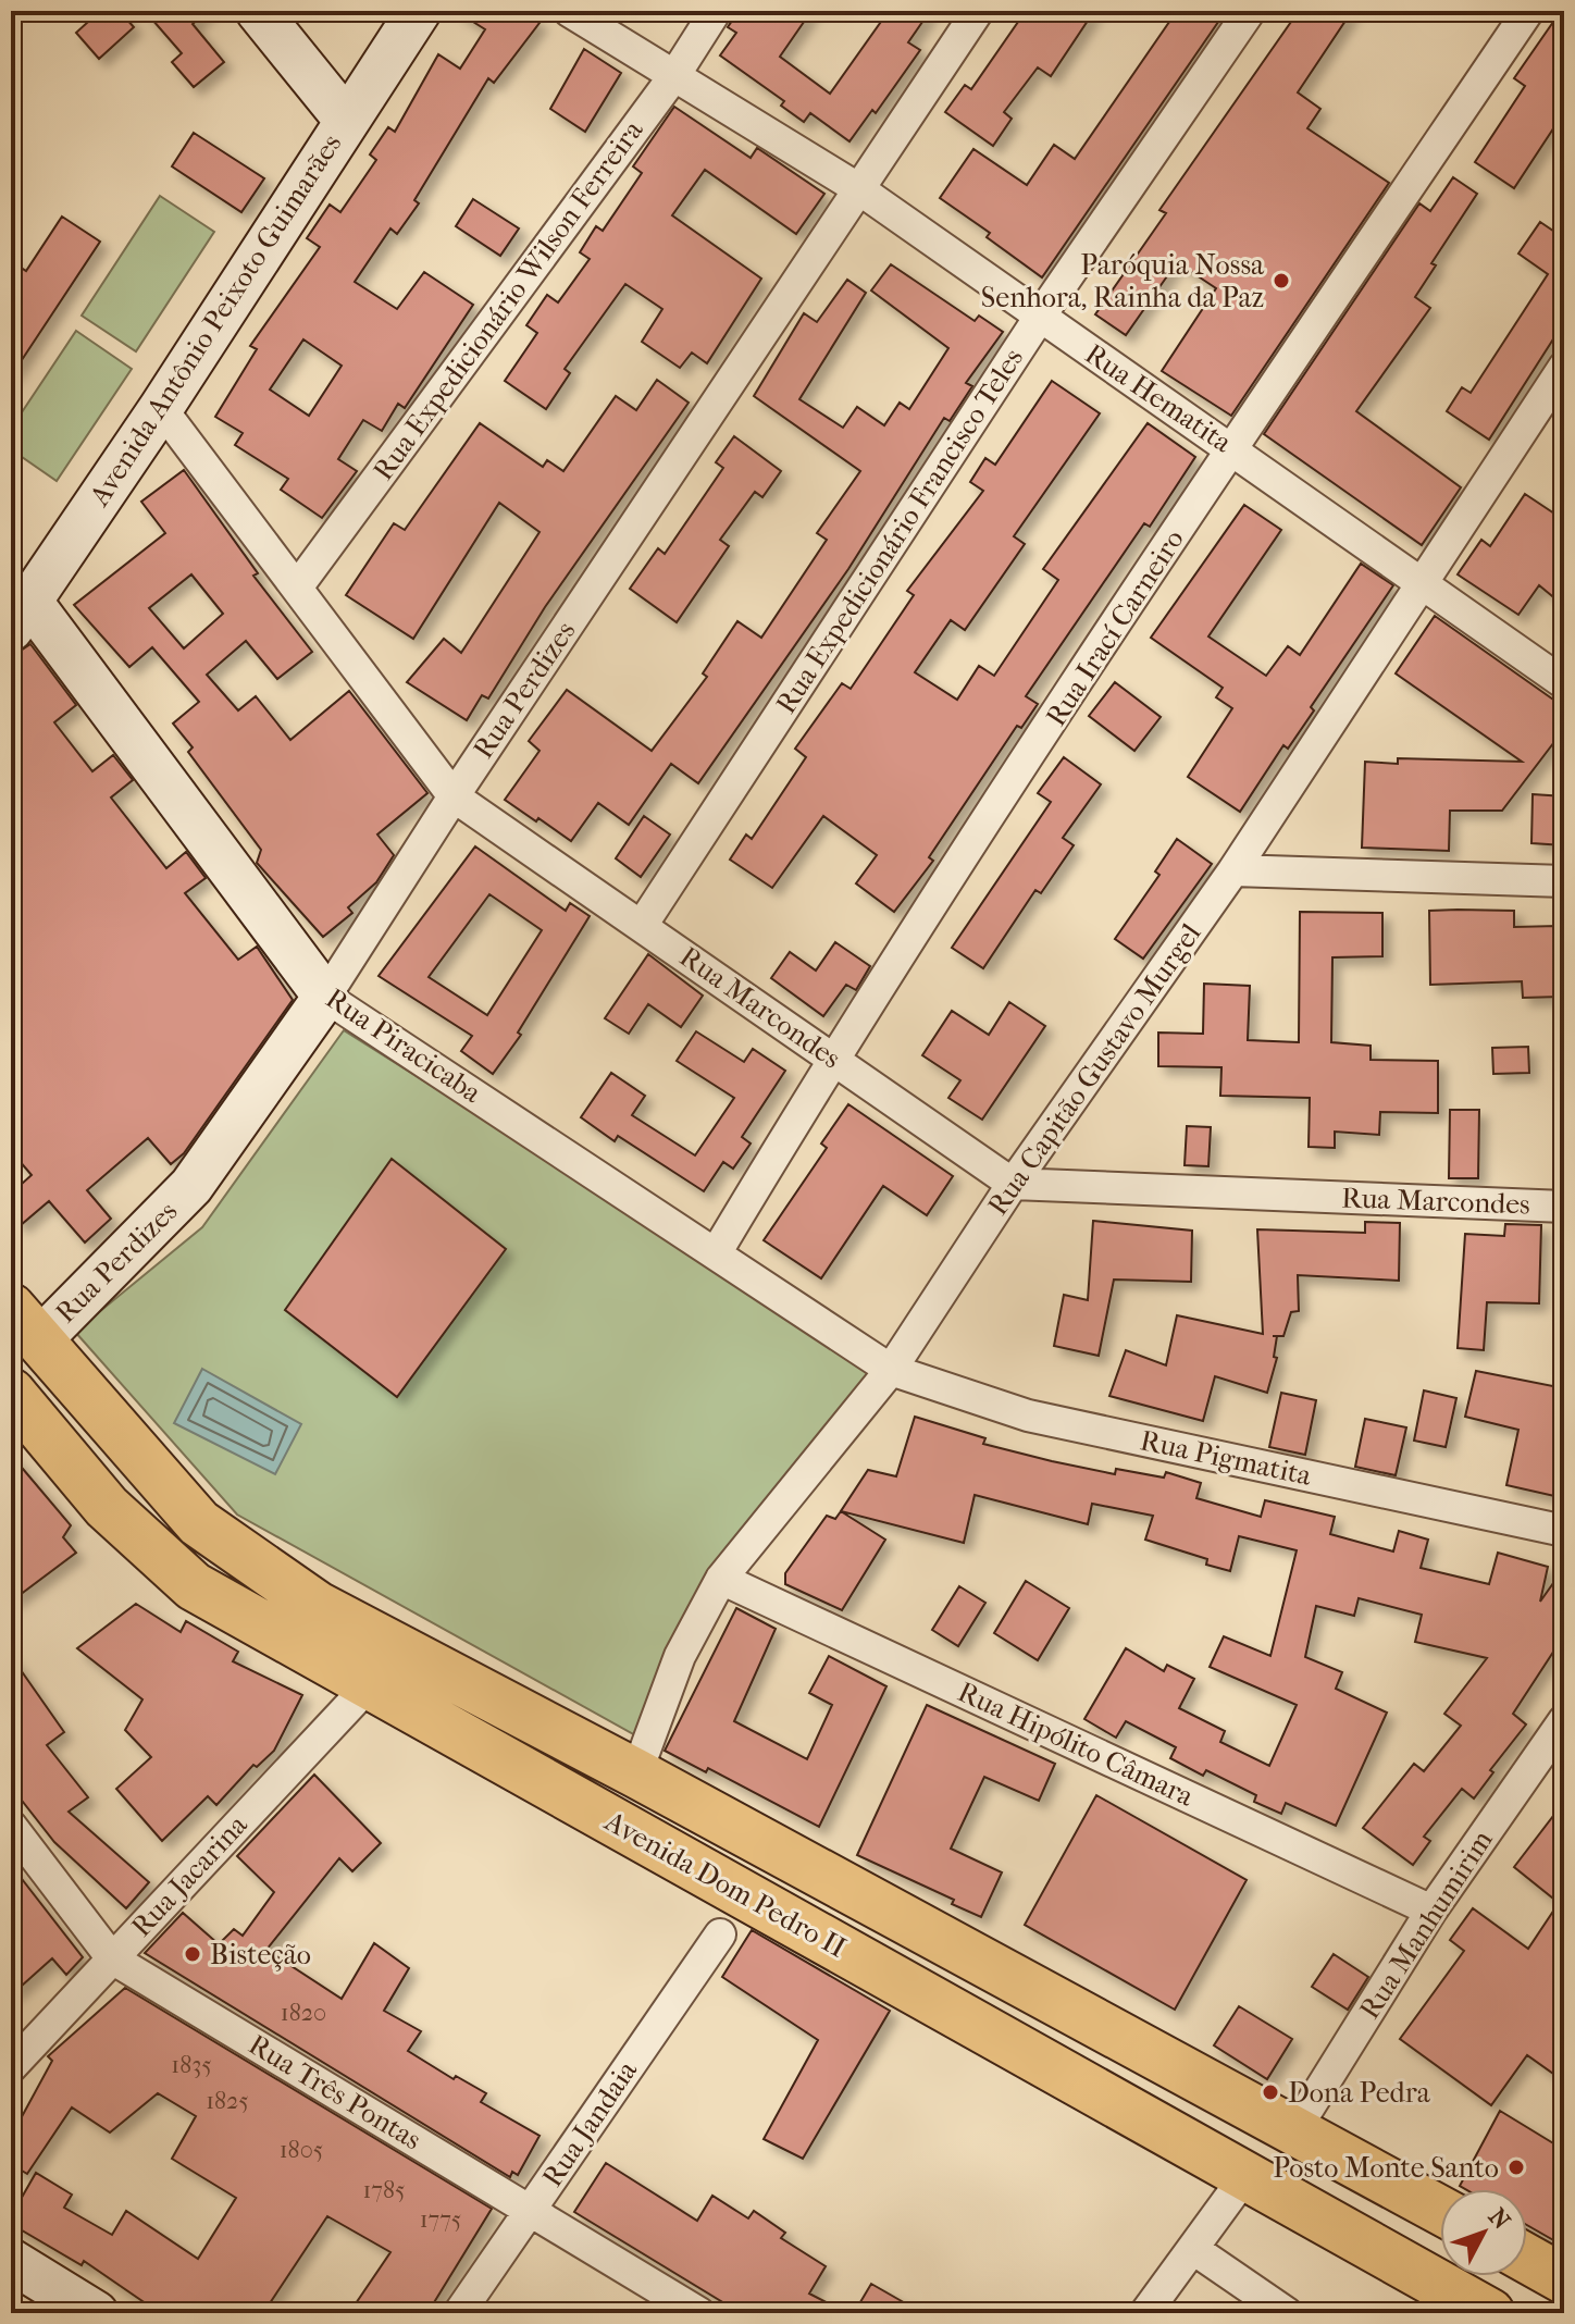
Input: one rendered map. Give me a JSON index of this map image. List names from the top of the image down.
{
  "streets": {
    "main road": ["Avenida Dom Pedro II"],
    "street": [
      "Rua Expedicionário Wilson Ferreira",
      "Avenida Antônio Peixoto Guimarães",
      "Rua Hematita",
      "Rua Expedicionário Francisco Teles",
      "Rua Irací Carneiro",
      "Rua Perdizes",
      "Rua Marcondes",
      "Rua Piracicaba",
      "Rua Capitão Gustavo Murgel",
      "Rua Pigmatita",
      "Rua Hipólito Câmara",
      "Rua Jacarina",
      "Rua Manhumirim",
      "Rua Três Pontas",
      "Rua Jandaia"
    ]
  },
  "crossings": [
    ["Rua Expedicionário Wilson Ferreira", "Rua Hematita"],
    ["Rua Expedicionário Wilson Ferreira", "Rua Marcondes"],
    ["Avenida Antônio Peixoto Guimarães", "Rua Marcondes"],
    ["Avenida Antônio Peixoto Guimarães", "Rua Piracicaba"],
    ["Rua Hematita", "Rua Expedicionário Francisco Teles"],
    ["Rua Hematita", "Rua Irací Carneiro"],
    ["Rua Hematita", "Rua Perdizes"],
    ["Rua Hematita", "Rua Capitão Gustavo Murgel"],
    ["Rua Expedicionário Francisco Teles", "Rua Marcondes"],
    ["Rua Irací Carneiro", "Rua Marcondes"],
    ["Rua Irací Carneiro", "Rua Piracicaba"],
    ["Rua Perdizes", "Rua Marcondes"],
    ["Rua Perdizes", "Rua Piracicaba"],
    ["Rua Perdizes", "Avenida Dom Pedro II"],
    ["Rua Marcondes", "Rua Capitão Gustavo Murgel"],
    ["Rua Piracicaba", "Rua Capitão Gustavo Murgel"],
    ["Rua Piracicaba", "Rua Pigmatita"],
    ["Rua Capitão Gustavo Murgel", "Rua Pigmatita"],
    ["Rua Capitão Gustavo Murgel", "Rua Hipólito Câmara"],
    ["Rua Capitão Gustavo Murgel", "Avenida Dom Pedro II"],
    ["Rua Hipólito Câmara", "Rua Manhumirim"],
    ["Rua Jacarina", "Avenida Dom Pedro II"],
    ["Rua Jacarina", "Rua Três Pontas"],
    ["Avenida Dom Pedro II", "Rua Manhumirim"],
    ["Rua Três Pontas", "Rua Jandaia"]
  ],
  "places": [
    "Paróquia Nossa Senhora, Rainha da Paz",
    "Bisteção",
    "Dona Pedra",
    "Posto Monte Santo"
  ],
  "house_numbers": [
    "1820",
    "1835",
    "1825",
    "1805",
    "1785",
    "1775"
  ],
  "north": "top right"
}
